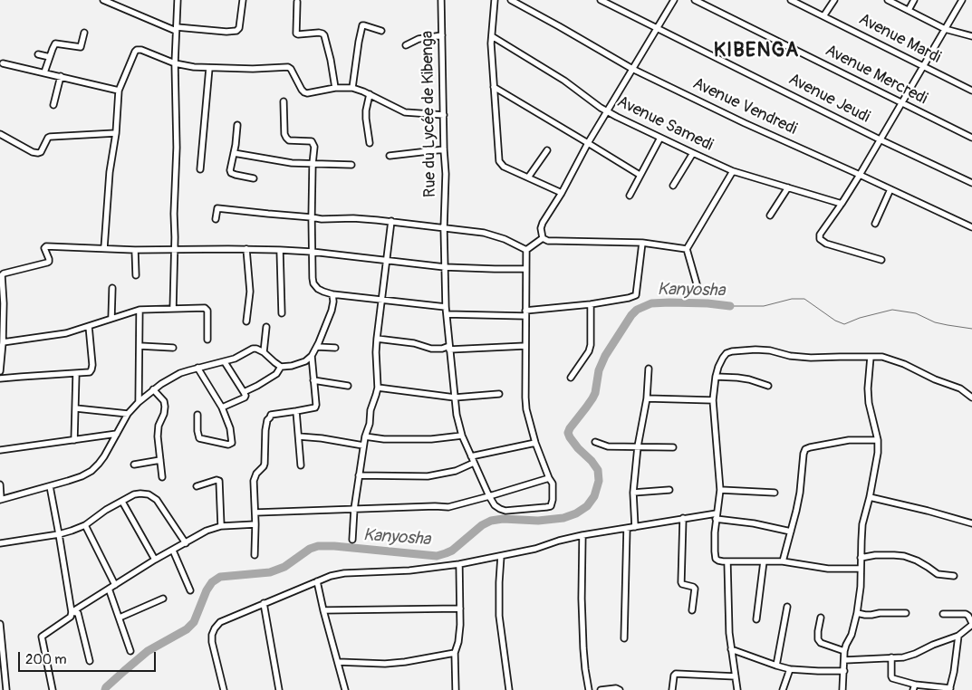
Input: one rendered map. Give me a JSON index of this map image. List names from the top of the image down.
{
  "streets": {
    "street": [
      "Avenue Mardi",
      "Avenue Mercredi",
      "Avenue Jeudi",
      "Avenue Vendredi",
      "Rue du Lycée de Kibenga",
      "Avenue Samedi"
    ]
  },
  "districts": ["KIBENGA"],
  "water": ["Kanyosha"],
  "scale_bar": "200 m"
}
